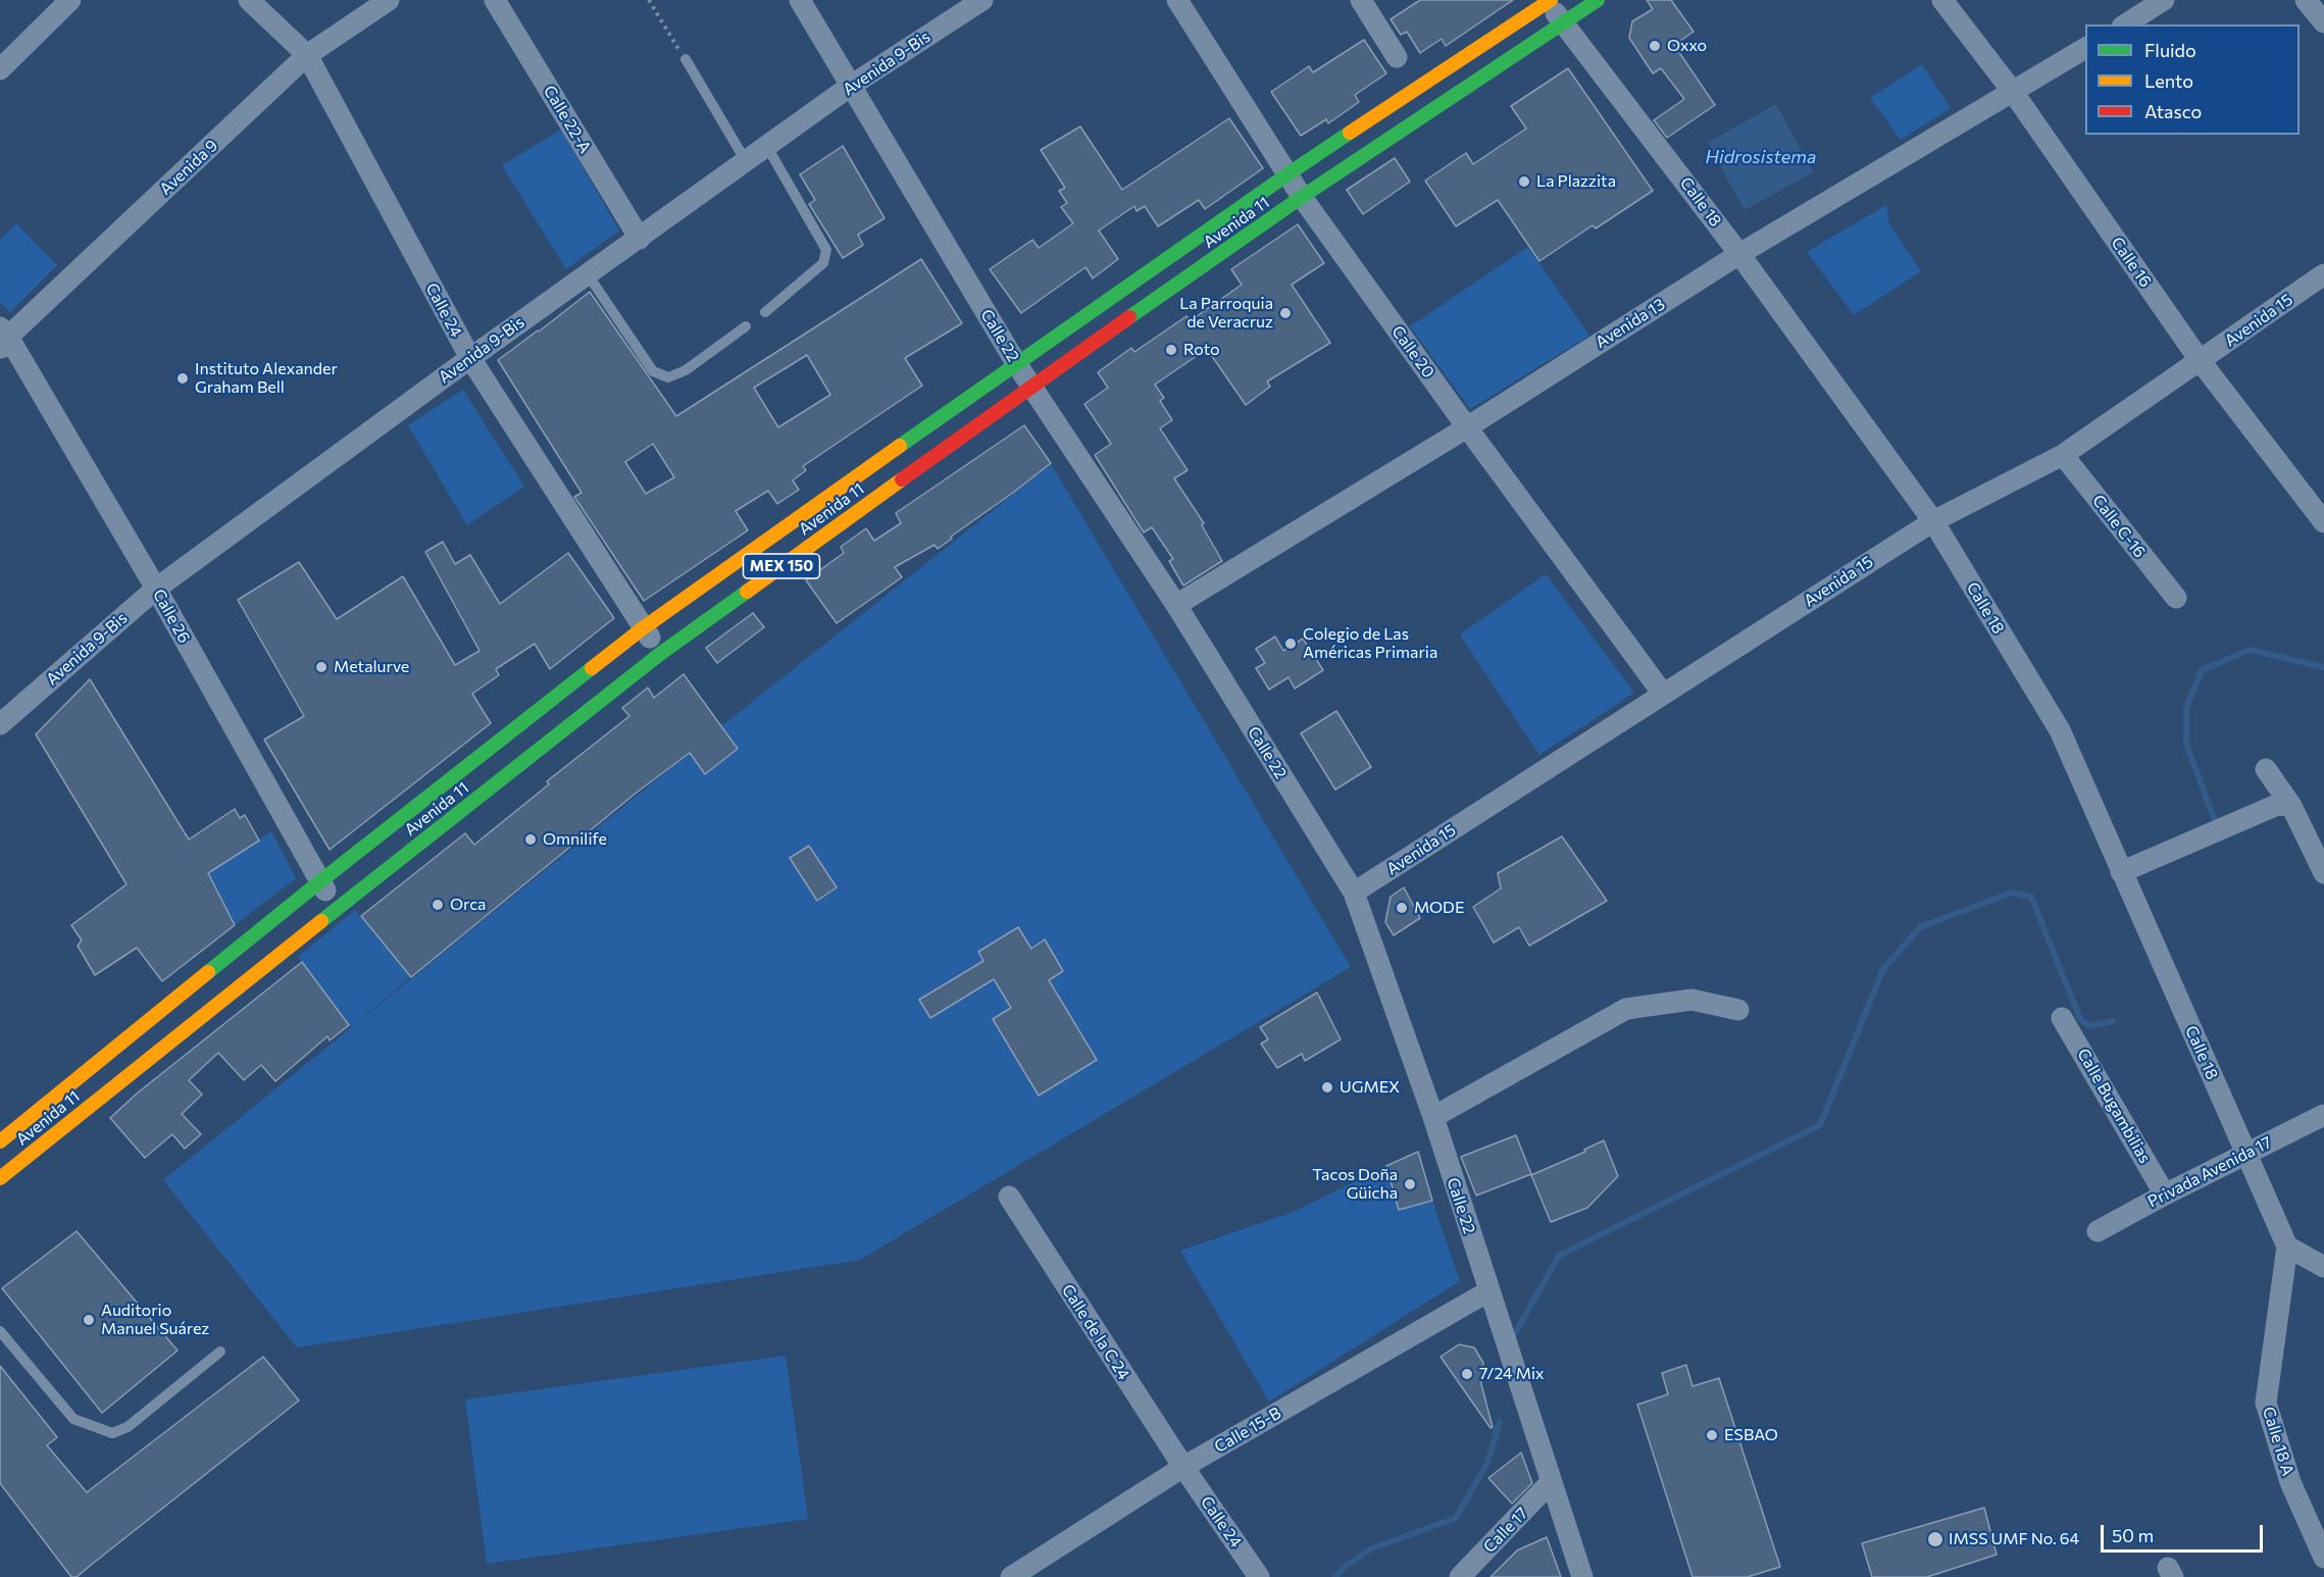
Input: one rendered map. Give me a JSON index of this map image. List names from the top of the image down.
{
  "streets": {
    "main road": ["Avenida 11", "MEX 150"],
    "street": [
      "Avenida 9-Bis",
      "Calle 22-A",
      "Avenida 9",
      "Calle 18",
      "Calle 16",
      "Calle 24",
      "Avenida 15",
      "Avenida 13",
      "Calle 22",
      "Calle 20",
      "Calle C-16",
      "Calle 26",
      "Calle Bugambilias",
      "Privada Avenida 17",
      "Calle de la C 24",
      "Calle 15-B",
      "Calle 18 A",
      "Calle 17"
    ]
  },
  "crossings": [
    ["Avenida 9-Bis", "Calle 22-A"],
    ["Avenida 9-Bis", "Calle 24"],
    ["Avenida 9-Bis", "Calle 22"],
    ["Avenida 9-Bis", "Calle 26"],
    ["Avenida 9", "Calle 24"],
    ["Avenida 9", "Calle 26"],
    ["Calle 18", "Avenida 11"],
    ["Calle 18", "Avenida 15"],
    ["Calle 18", "Avenida 13"],
    ["Calle 18", "Privada Avenida 17"],
    ["Calle 18", "Calle 18 A"],
    ["Avenida 11", "Calle 24"],
    ["Avenida 11", "Calle 22"],
    ["Avenida 11", "Calle 20"],
    ["Avenida 11", "Calle 26"],
    ["Calle 16", "Avenida 15"],
    ["Calle 16", "Avenida 13"],
    ["Calle 24", "Calle de la C 24"],
    ["Calle 24", "Calle 15-B"],
    ["Avenida 15", "Calle 22"],
    ["Avenida 15", "Calle 20"],
    ["Avenida 15", "Calle C-16"],
    ["Avenida 13", "Calle 22"],
    ["Avenida 13", "Calle 20"],
    ["Calle 22", "Calle 15-B"],
    ["Calle 22", "Calle 17"],
    ["Calle Bugambilias", "Privada Avenida 17"],
    ["Calle de la C 24", "Calle 15-B"]
  ],
  "water": ["Hidrosistema"],
  "places": [
    "Oxxo",
    "La Plazzita",
    "La Parroquia de Veracruz",
    "Roto",
    "Instituto Alexander Graham Bell",
    "Colegio de Las Américas Primaria",
    "Metalurve",
    "Omnilife",
    "Orca",
    "MODE",
    "UGMEX",
    "Tacos Doña Güicha",
    "Auditorio Manuel Suárez",
    "7/24 Mix",
    "ESBAO",
    "IMSS UMF No. 64"
  ],
  "legend": ["Fluido", "Lento", "Atasco"],
  "scale_bar": "50 m"
}
